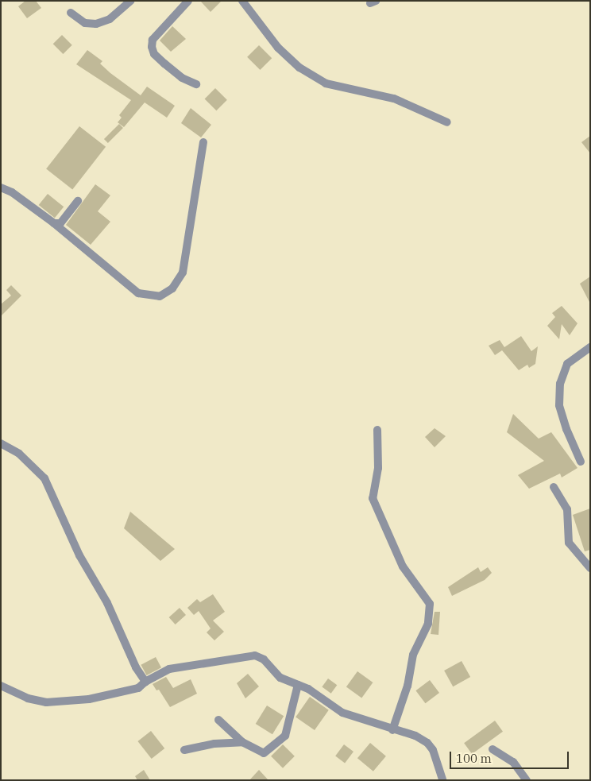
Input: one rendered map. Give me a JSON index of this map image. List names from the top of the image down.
{
  "scale_bar": "100 m"
}
